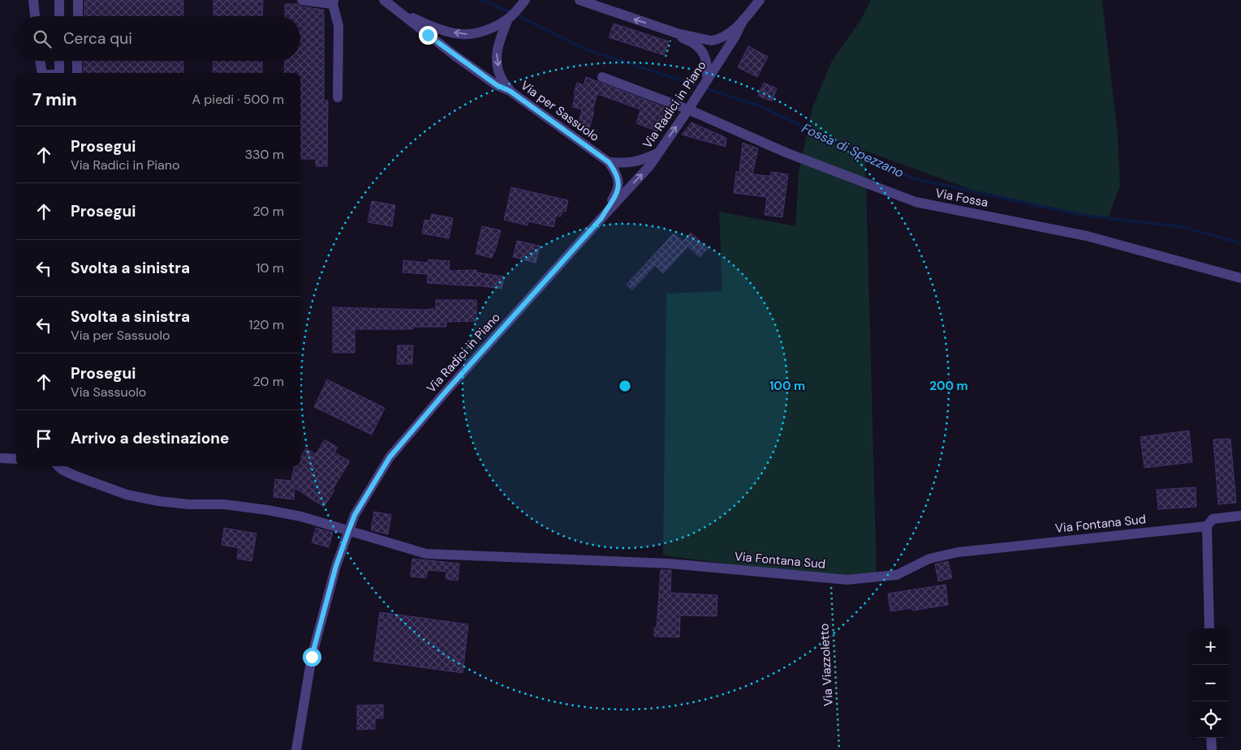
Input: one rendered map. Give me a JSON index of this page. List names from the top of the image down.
{
  "streets": {
    "street": [
      "Via Radici in Piano",
      "Via per Sassuolo",
      "Via Fossa",
      "Via Fontana Sud"
    ],
    "path": ["Via Viazzoletto"]
  },
  "crossings": [
    ["Via Radici in Piano", "Via Fossa"],
    ["Via Radici in Piano", "Via Fontana Sud"],
    ["Via Fontana Sud", "Via Viazzoletto"]
  ],
  "water": ["Fossa di Spezzano"],
  "page": {
    "search": "Cerca qui",
    "heading": ["7 min", "A piedi · 500 m"],
    "list": [
      ["Prosegui", "Via Radici in Piano", "330 m"],
      ["Prosegui", "20 m"],
      ["Svolta a sinistra", "10 m"],
      ["Svolta a sinistra", "Via per Sassuolo", "120 m"],
      ["Prosegui", "Via Sassuolo", "20 m"],
      "Arrivo a destinazione"
    ],
    "map_buttons": ["+", "−"]
  },
  "rings": ["100 m", "200 m"]
}
